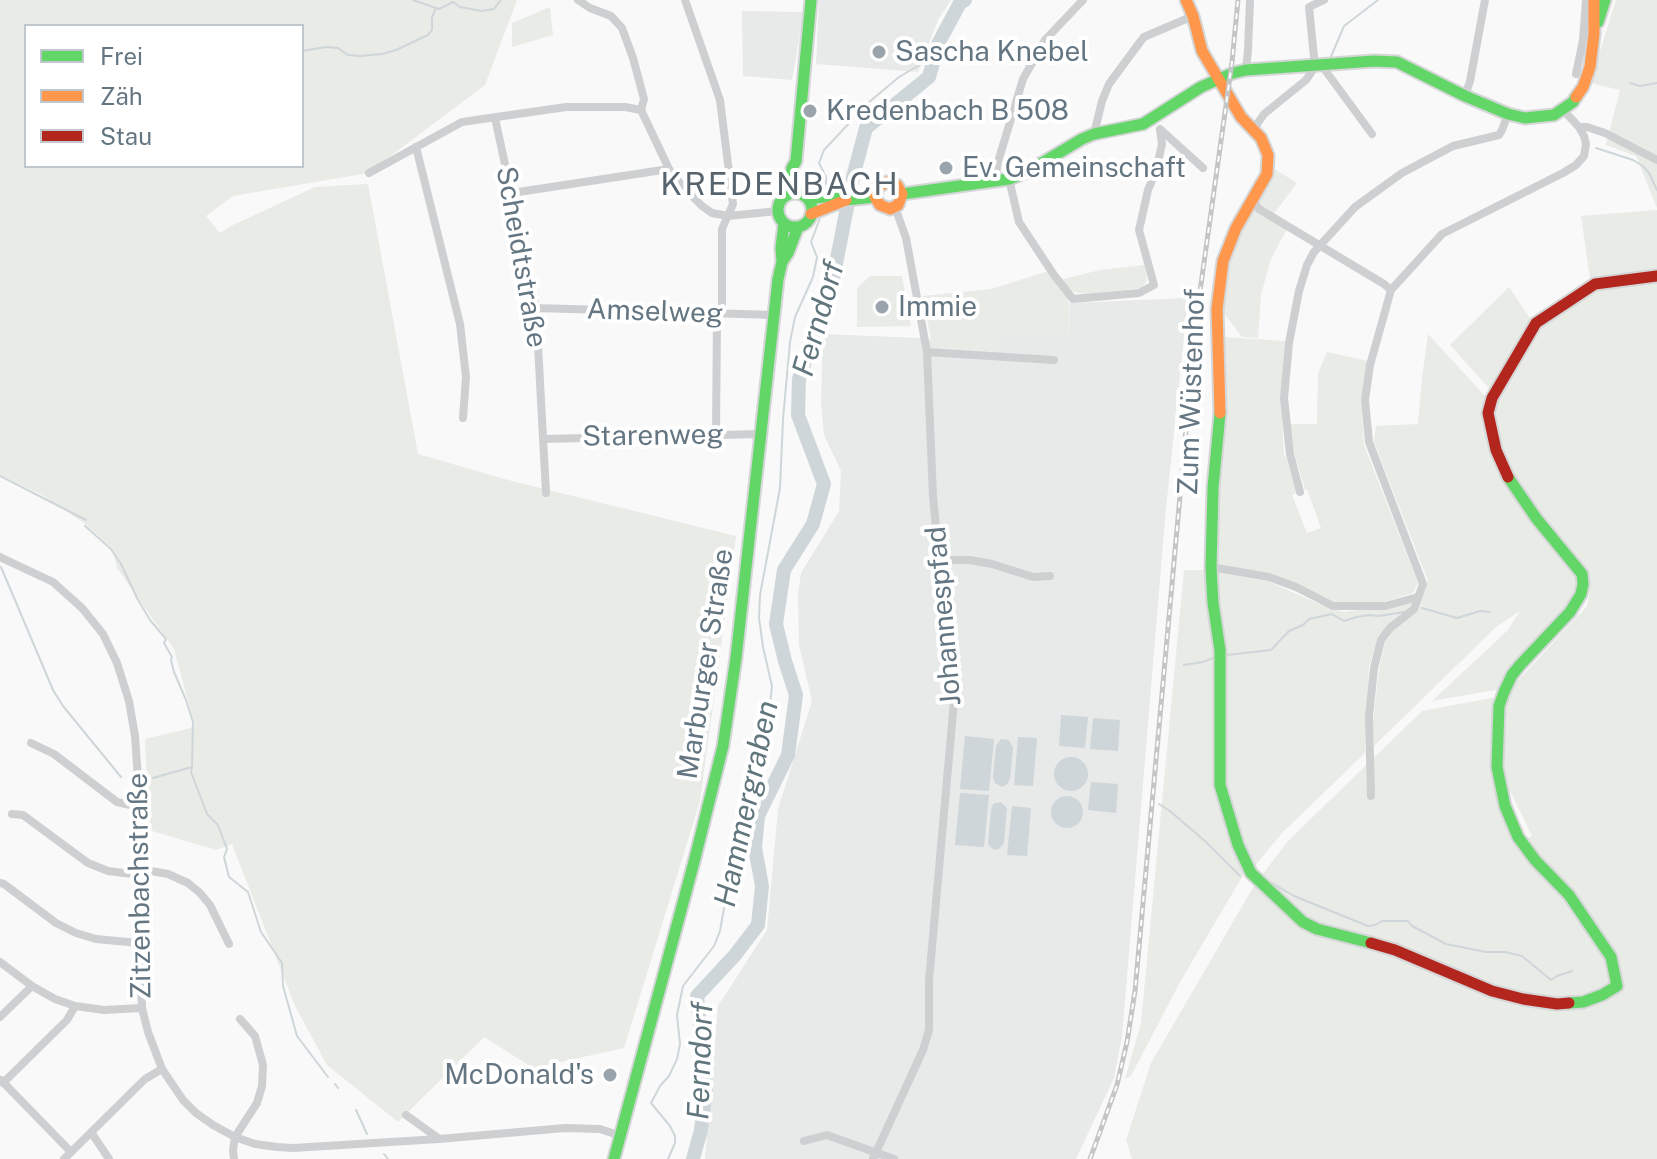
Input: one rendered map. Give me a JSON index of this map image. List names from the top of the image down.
{
  "streets": {
    "main road": ["Zum Wüstenhof", "Marburger Straße"],
    "street": [
      "Scheidtstraße",
      "Amselweg",
      "Starenweg",
      "Johannespfad",
      "Zitzenbachstraße"
    ]
  },
  "crossings": [
    ["Scheidtstraße", "Amselweg"],
    ["Scheidtstraße", "Starenweg"],
    ["Amselweg", "Marburger Straße"],
    ["Starenweg", "Marburger Straße"],
    ["Marburger Straße", "Zitzenbachstraße"]
  ],
  "districts": ["KREDENBACH"],
  "water": ["Ferndorf", "Hammergraben"],
  "places": [
    "Sascha Knebel",
    "Kredenbach B 508",
    "Ev. Gemeinschaft",
    "Immie",
    "McDonald's"
  ],
  "legend": ["Frei", "Zäh", "Stau"]
}
